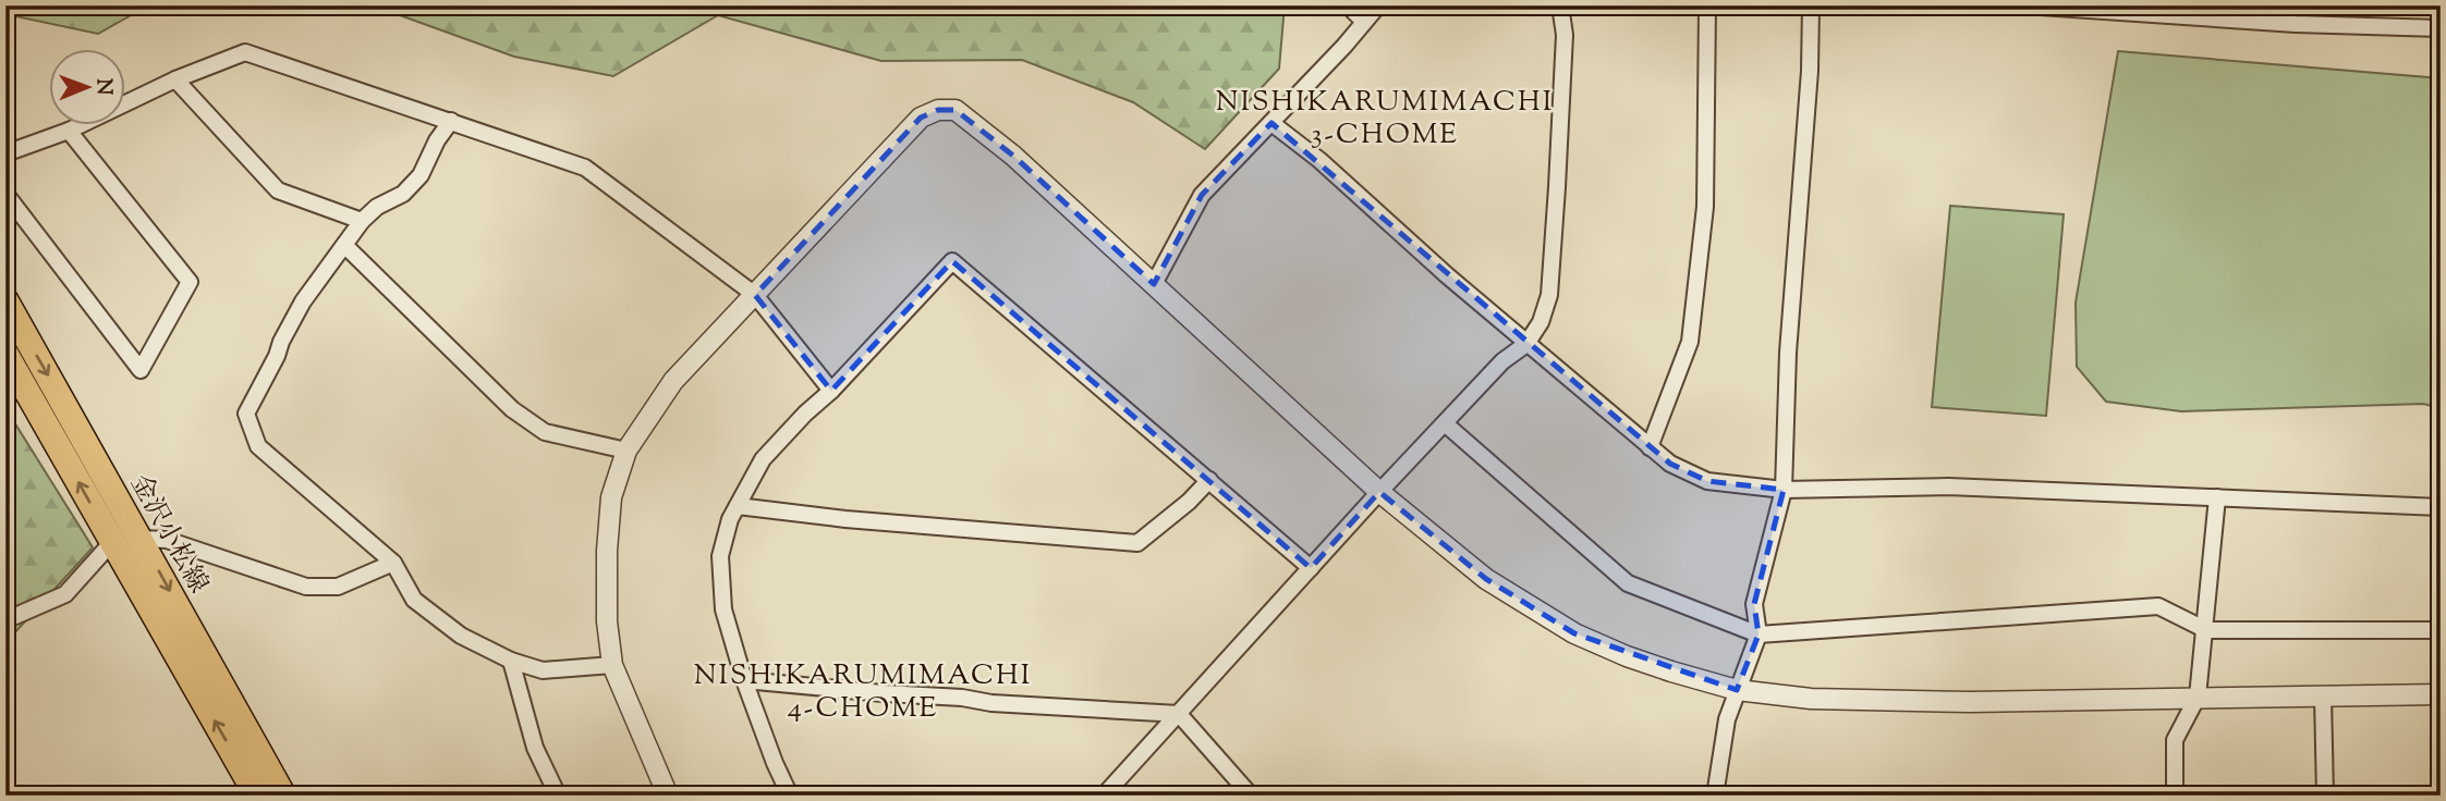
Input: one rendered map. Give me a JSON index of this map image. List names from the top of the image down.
{
  "streets": {
    "main road": ["金沢小松線"]
  },
  "districts": ["NISHIKARUMIMACHI 3-CHOME", "NISHIKARUMIMACHI 4-CHOME"],
  "north": "right"
}
